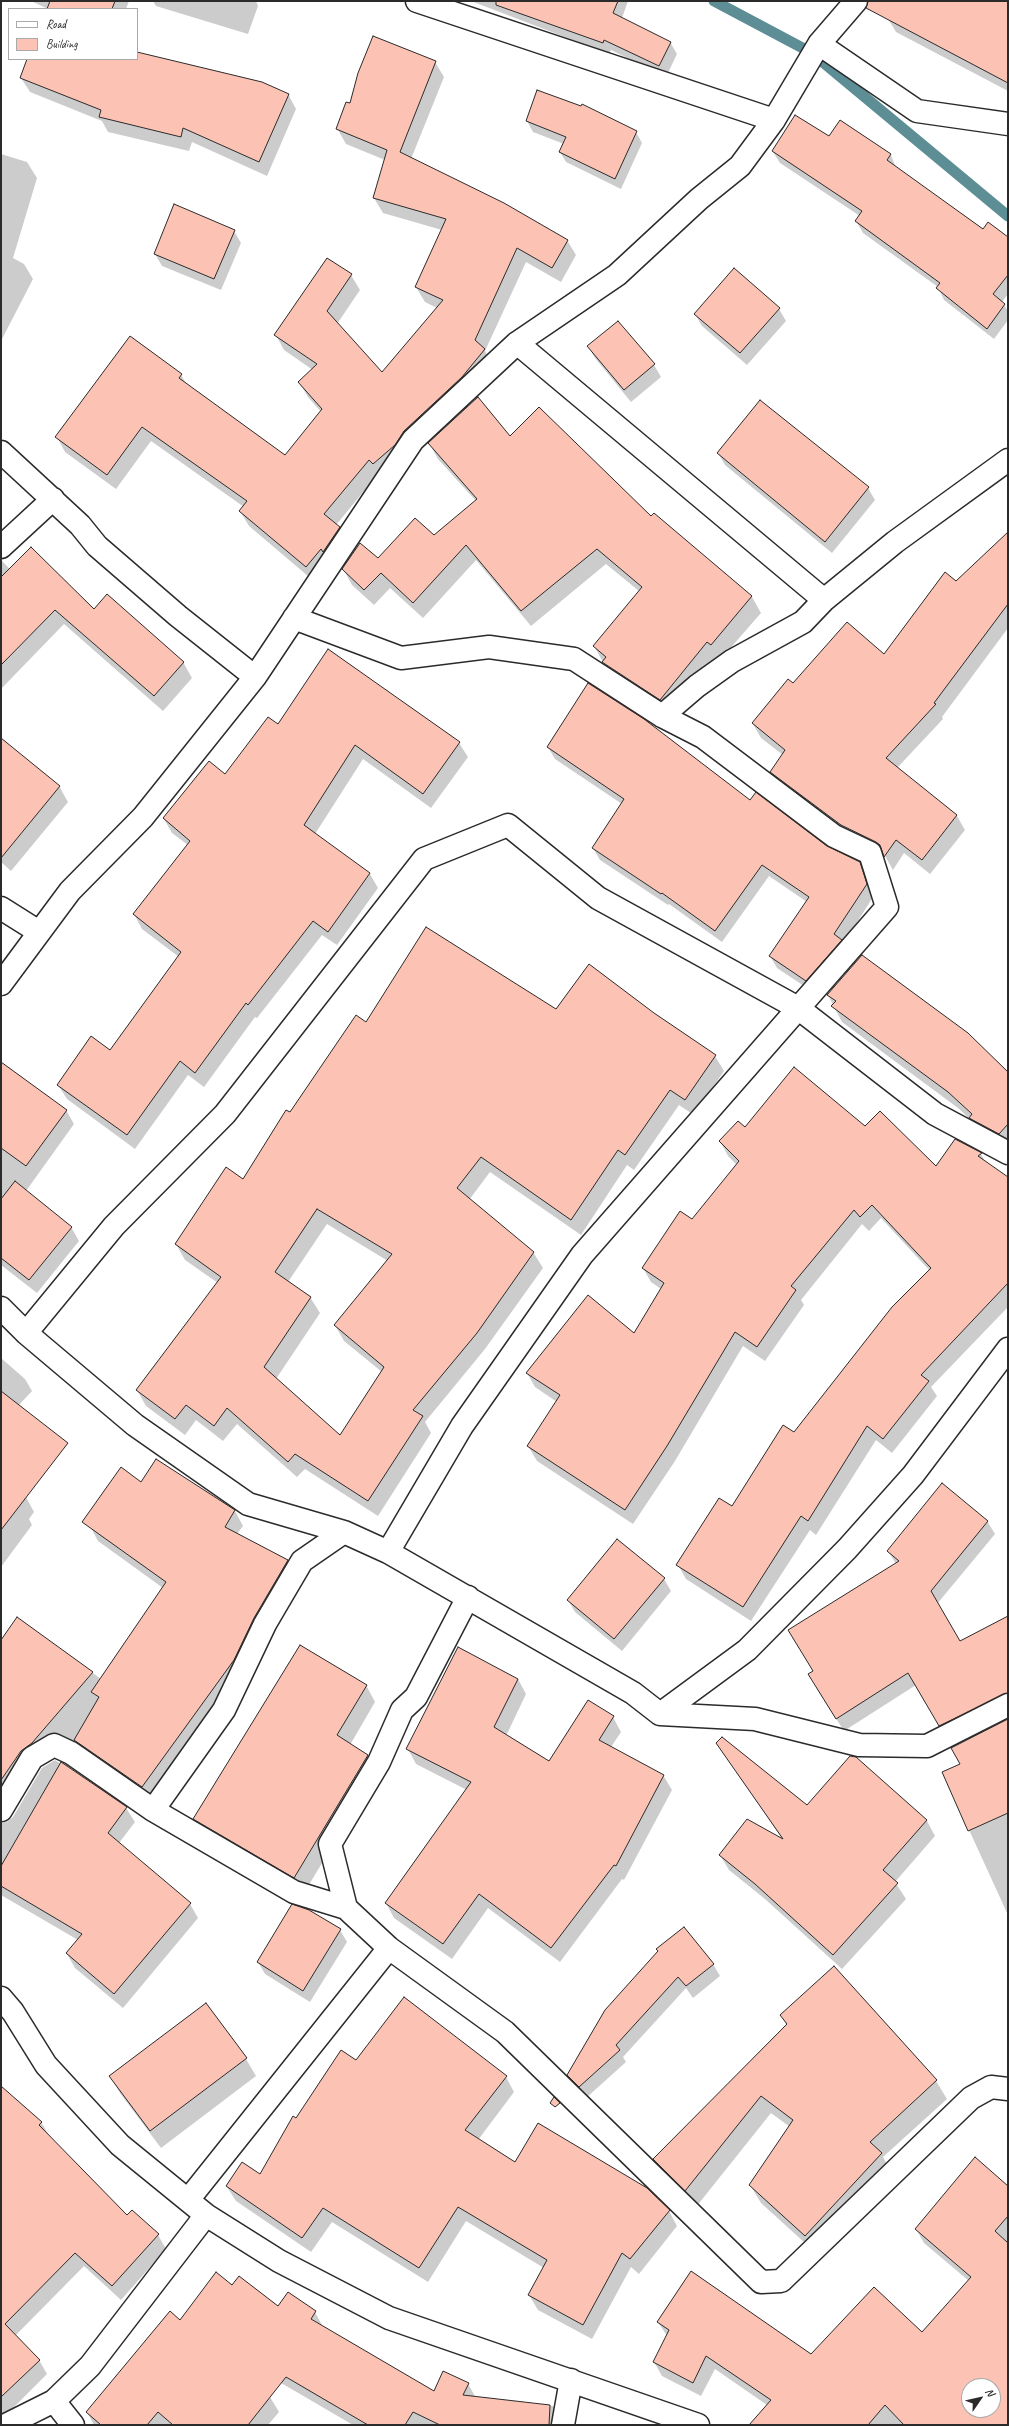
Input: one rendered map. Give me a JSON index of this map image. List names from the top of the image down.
{
  "legend": ["Road", "Building"],
  "north": "top right"
}
